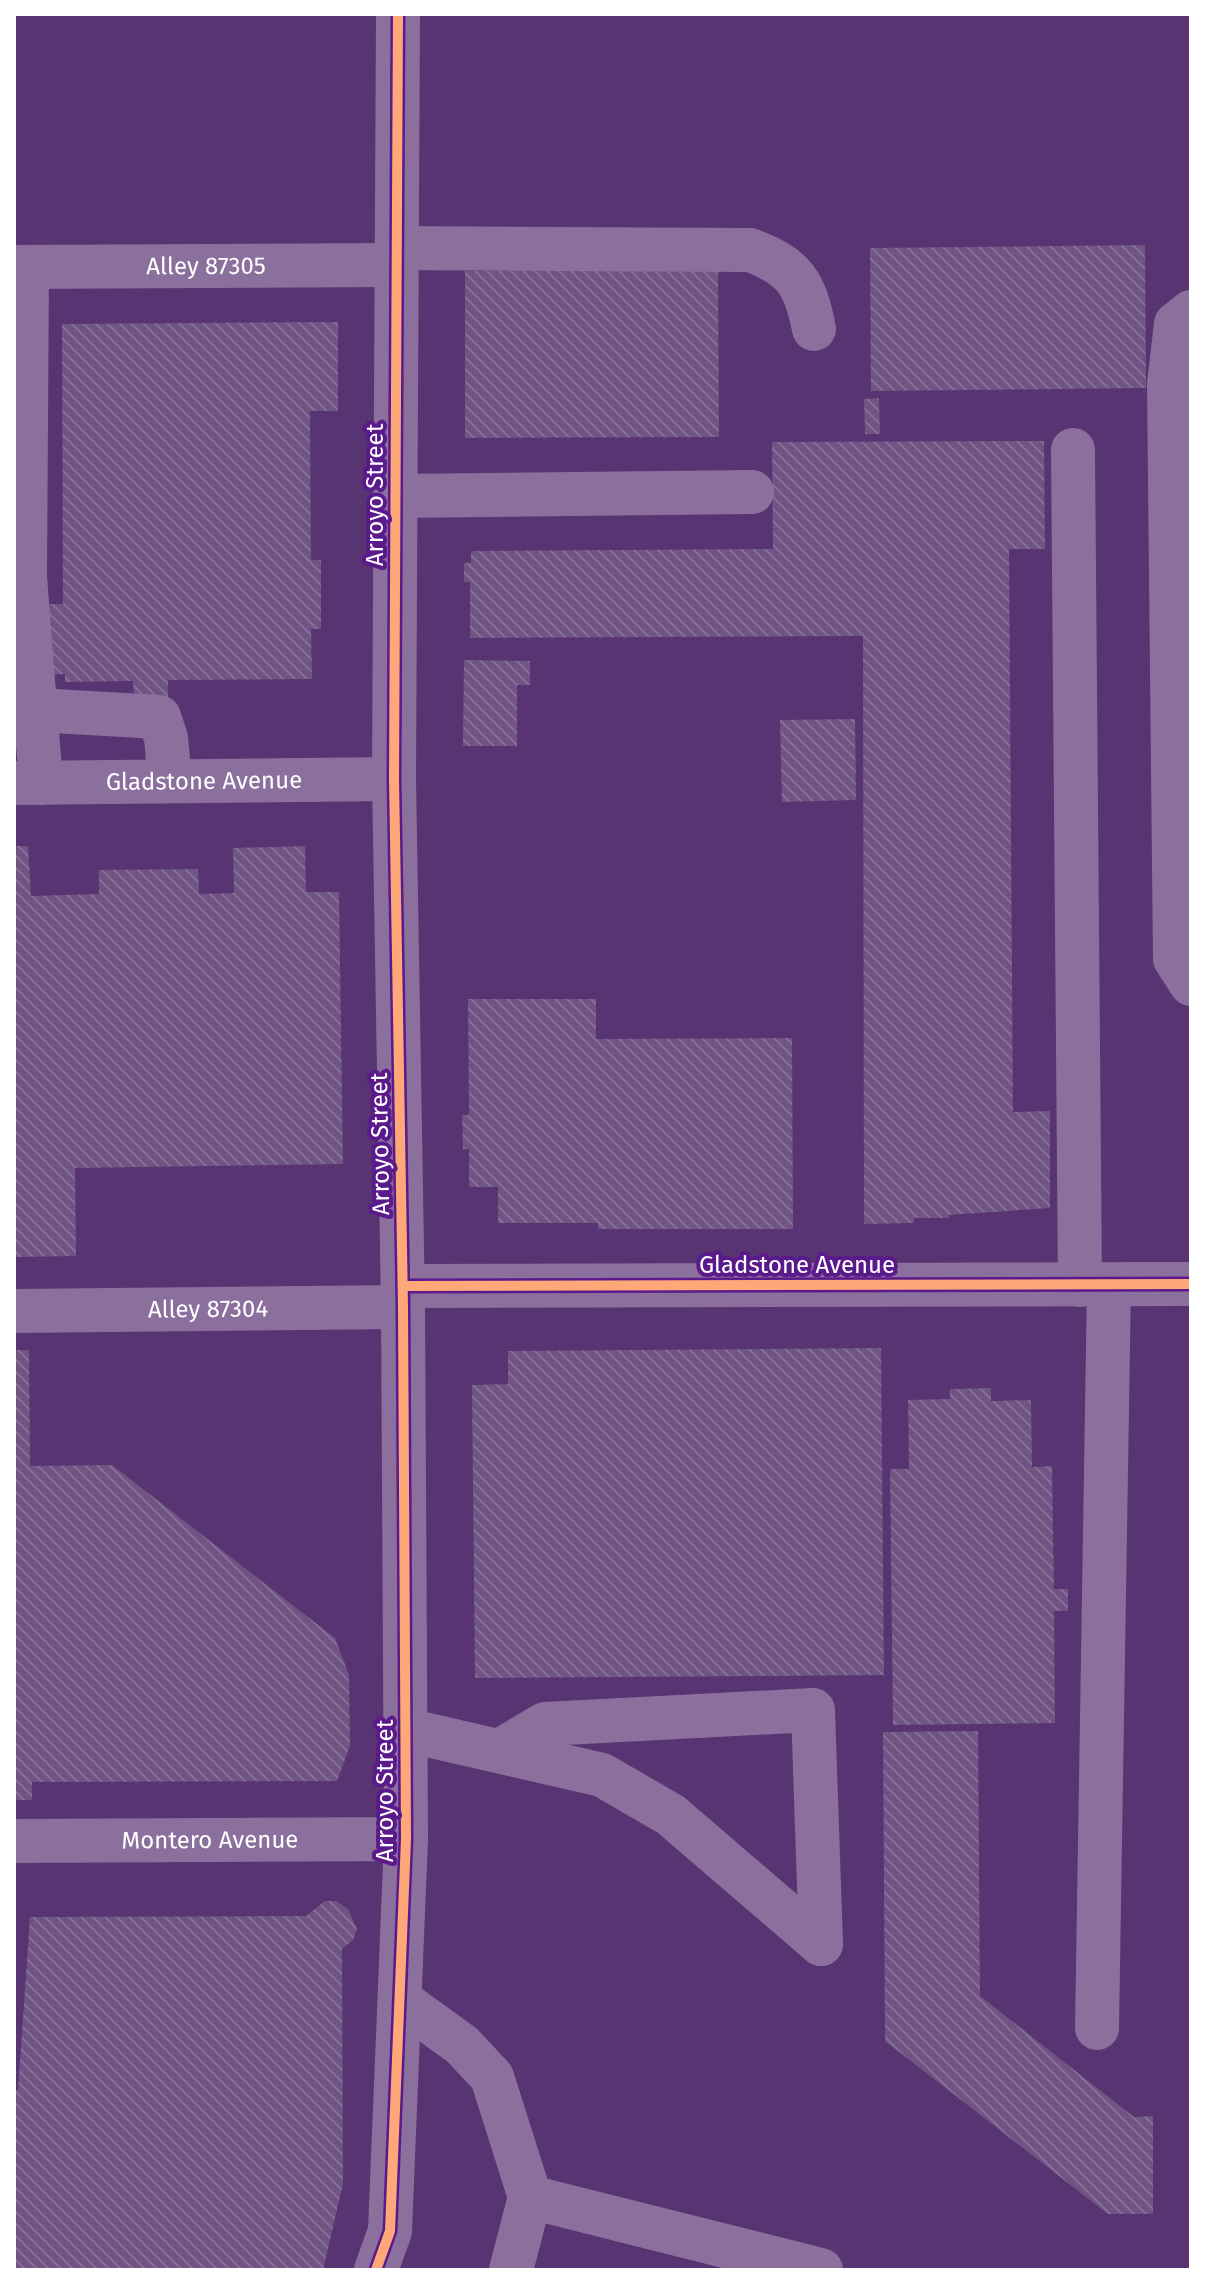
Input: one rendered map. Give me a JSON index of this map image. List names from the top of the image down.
{
  "streets": {
    "street": [
      "Alley 87305",
      "Arroyo Street",
      "Gladstone Avenue",
      "Alley 87304",
      "Montero Avenue"
    ]
  },
  "crossings": [
    ["Alley 87305", "Arroyo Street"],
    ["Arroyo Street", "Gladstone Avenue"],
    ["Arroyo Street", "Alley 87304"],
    ["Arroyo Street", "Montero Avenue"],
    ["Gladstone Avenue", "Alley 87304"]
  ]
}
